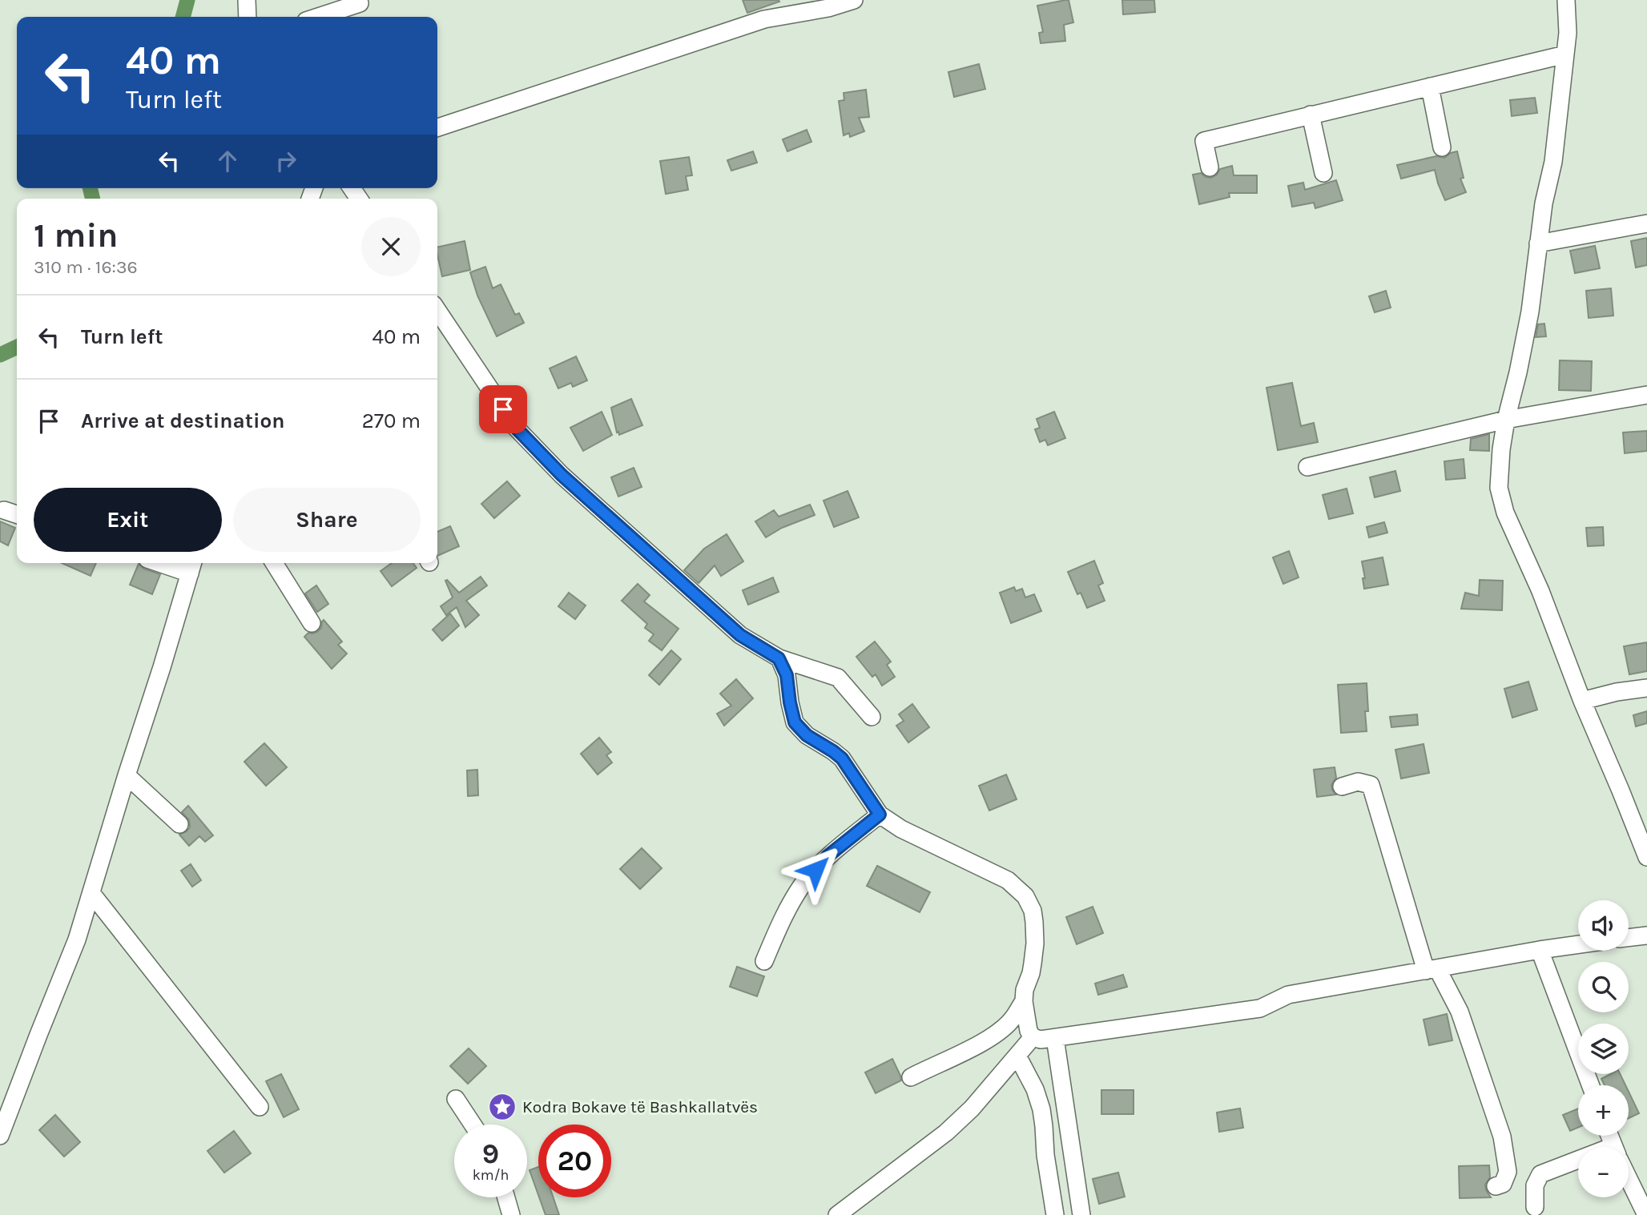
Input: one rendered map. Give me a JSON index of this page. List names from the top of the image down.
{
  "places": {
    "place": ["Kodra Bokave të Bashkallatvës"]
  },
  "page": {
    "turn": ["40 m", "Turn left"],
    "heading": ["1 min", "310 m · 16:36"],
    "list": [
      {
        "name": "Turn left",
        "value": "40 m"
      },
      {
        "name": "Arrive at destination",
        "value": "270 m"
      }
    ],
    "buttons": ["Exit", "Share"],
    "map_buttons": ["+", "−"],
    "speed": "9 km/h",
    "limit": "20"
  }
}
